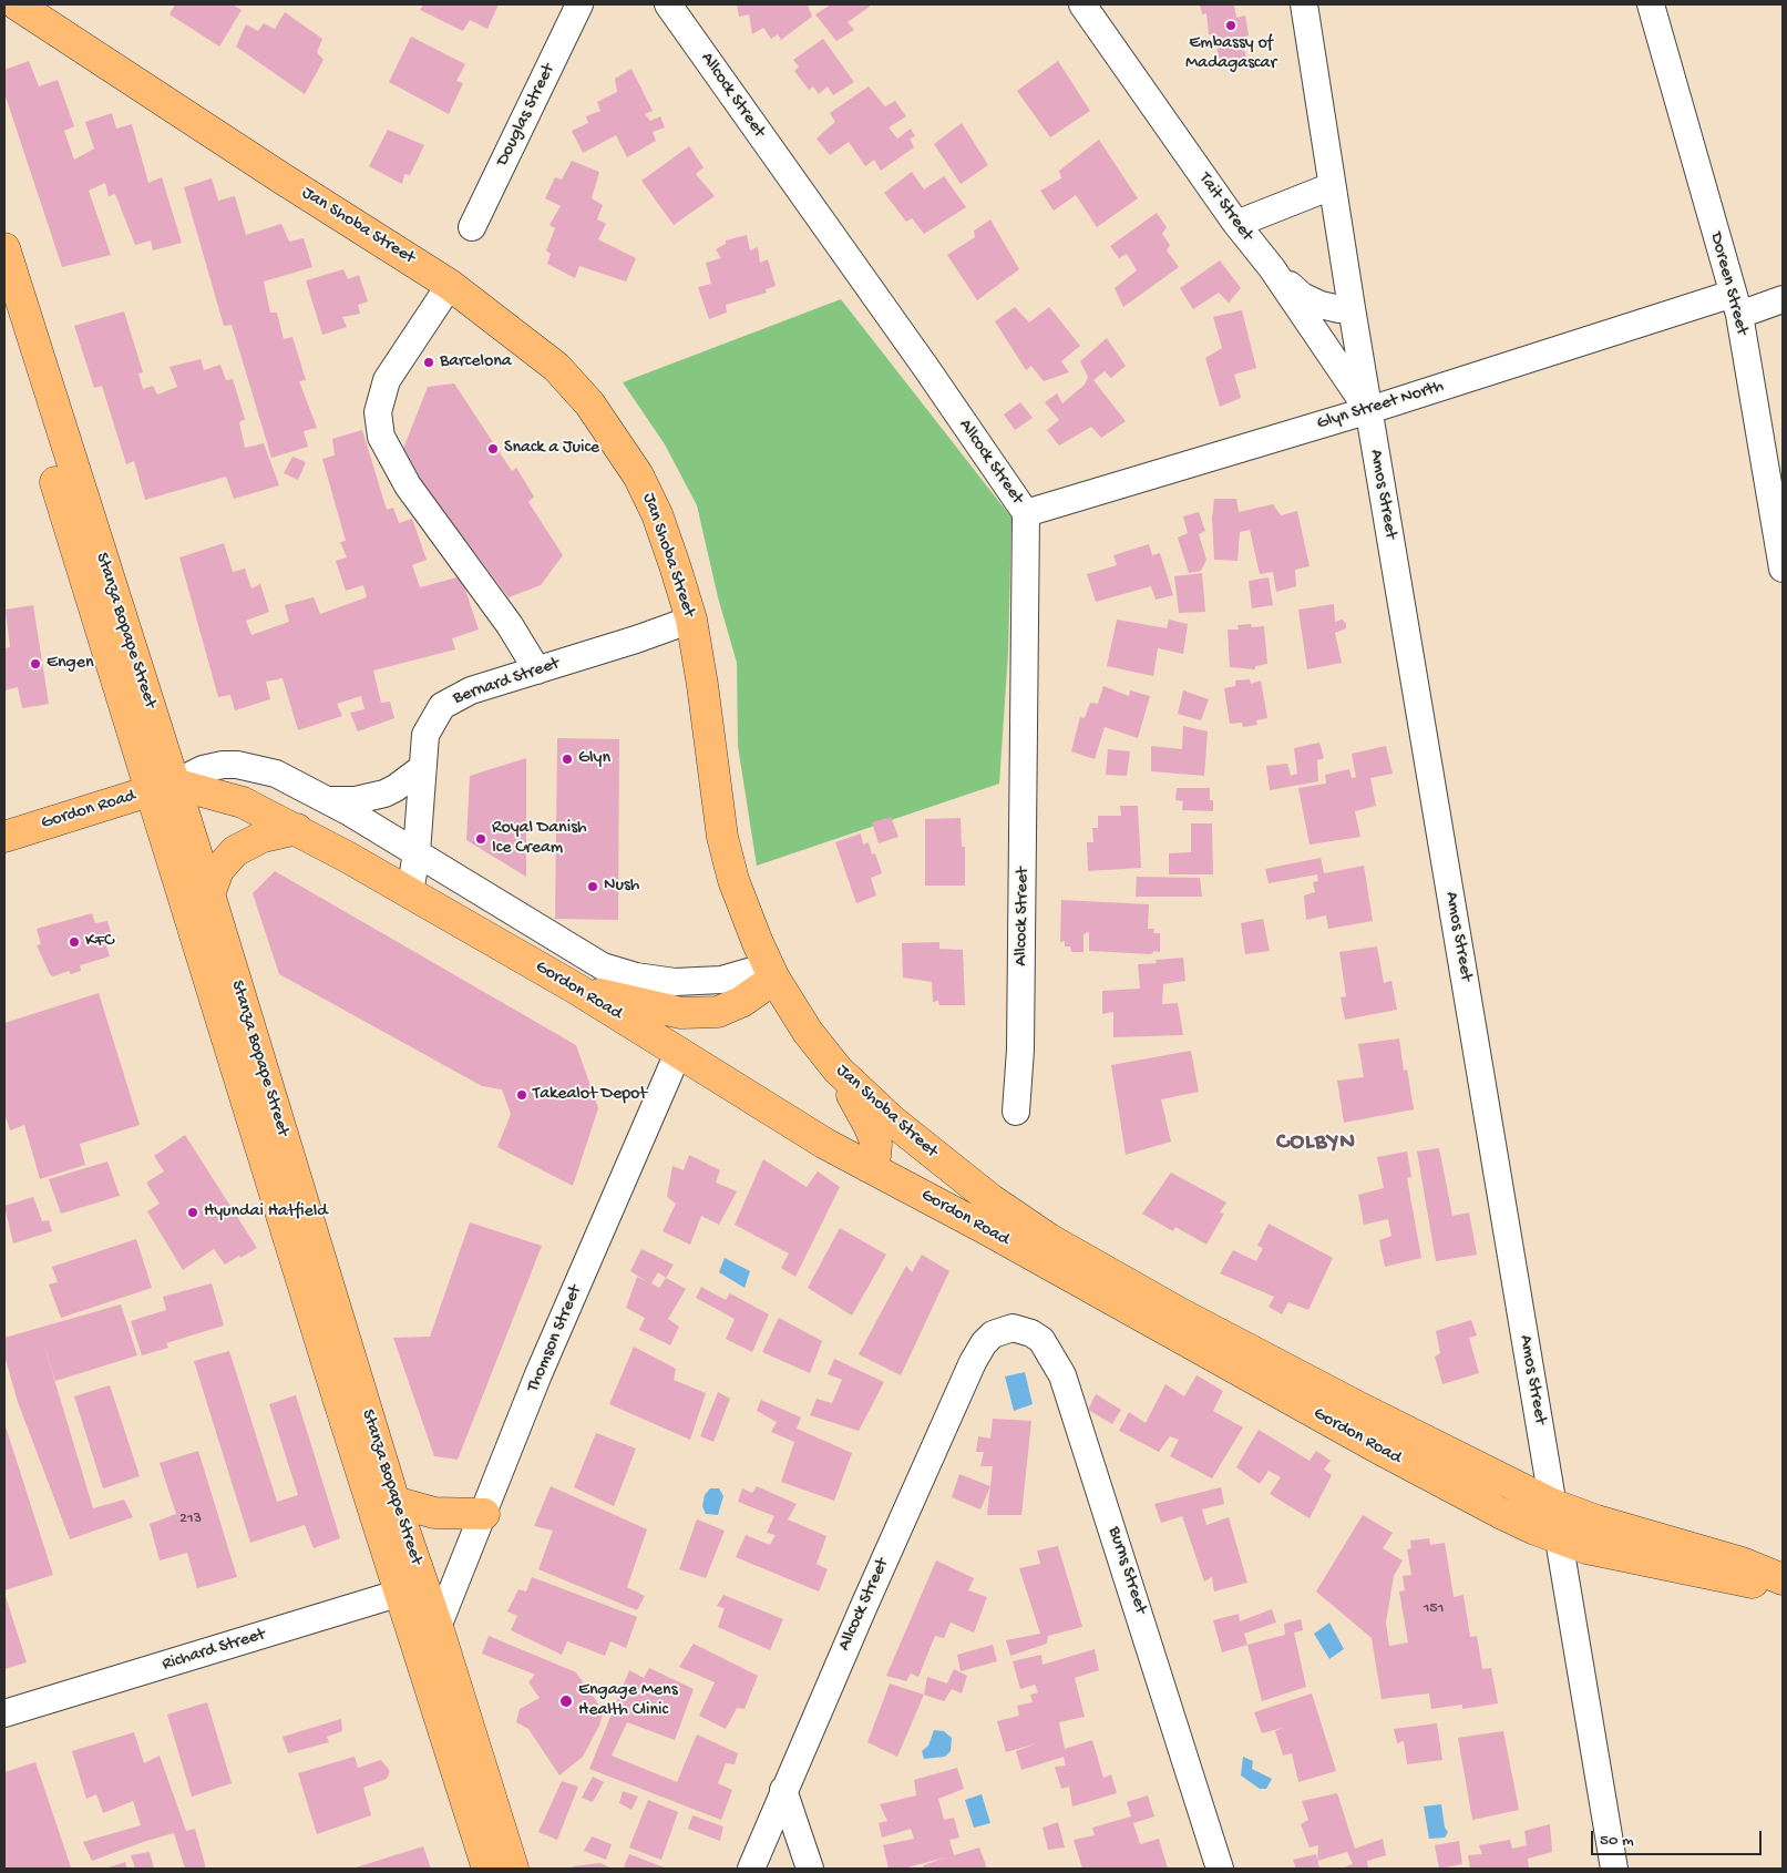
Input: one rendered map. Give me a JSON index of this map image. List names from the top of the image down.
{
  "streets": {
    "main road": ["Jan Shoba Street", "Stanza Bopape Street", "Gordon Road"],
    "street": [
      "Allcock Street",
      "Douglas Street",
      "Tait Street",
      "Doreen Street",
      "Glyn Street North",
      "Amos Street",
      "Bernard Street",
      "Thomson Street",
      "Burns Street",
      "Richard Street"
    ]
  },
  "crossings": [
    ["Allcock Street", "Glyn Street North"],
    ["Allcock Street", "Burns Street"],
    ["Tait Street", "Glyn Street North"],
    ["Tait Street", "Amos Street"],
    ["Jan Shoba Street", "Bernard Street"],
    ["Jan Shoba Street", "Gordon Road"],
    ["Doreen Street", "Glyn Street North"],
    ["Glyn Street North", "Amos Street"],
    ["Amos Street", "Gordon Road"],
    ["Stanza Bopape Street", "Gordon Road"],
    ["Stanza Bopape Street", "Thomson Street"],
    ["Stanza Bopape Street", "Richard Street"],
    ["Bernard Street", "Gordon Road"],
    ["Gordon Road", "Thomson Street"]
  ],
  "districts": ["COLBYN"],
  "places": [
    "Embassy of Madagascar",
    "Barcelona",
    "Snack a Juice",
    "Engen",
    "Glyn",
    "Royal Danish Ice Cream",
    "Nush",
    "KFC",
    "Takealot Depot",
    "Hyundai Hatfield",
    "Engage Mens Health Clinic"
  ],
  "house_numbers": ["213", "151"],
  "scale_bar": "50 m"
}
